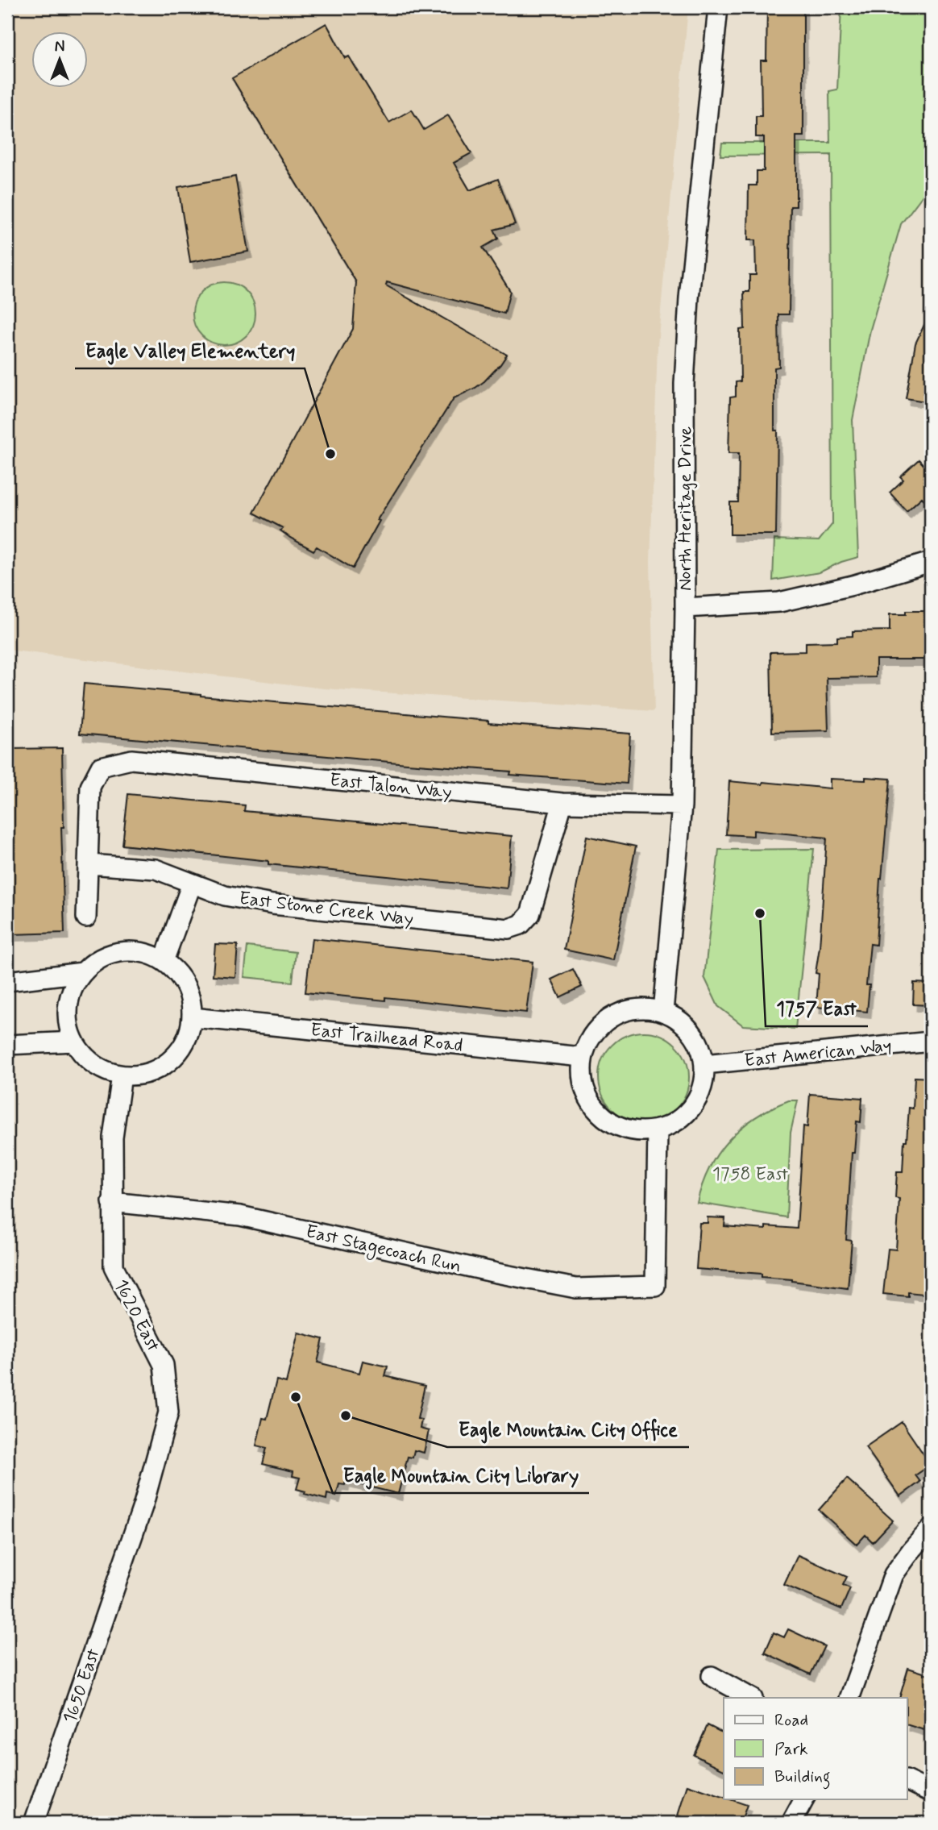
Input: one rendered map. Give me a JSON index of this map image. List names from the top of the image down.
{
  "streets": {
    "street": [
      "North Heritage Drive",
      "East Talon Way",
      "East Stone Creek Way",
      "East Trailhead Road",
      "East American Way",
      "East Stagecoach Run",
      "1620 East",
      "1650 East"
    ]
  },
  "crossings": [
    ["North Heritage Drive", "East Talon Way"],
    ["North Heritage Drive", "East Trailhead Road"],
    ["North Heritage Drive", "East American Way"],
    ["North Heritage Drive", "East Stagecoach Run"],
    ["East Talon Way", "East Stone Creek Way"],
    ["East Trailhead Road", "East American Way"],
    ["East Trailhead Road", "East Stagecoach Run"],
    ["East Trailhead Road", "1620 East"],
    ["East American Way", "East Stagecoach Run"],
    ["East Stagecoach Run", "1620 East"],
    ["1620 East", "1650 East"]
  ],
  "parks": ["1758 East"],
  "places": [
    "Eagle Valley Elementery",
    "1757 East",
    "Eagle Mountain City Library",
    "Eagle Mountain City Office"
  ],
  "legend": ["Road", "Park", "Building"],
  "north": "top"
}
